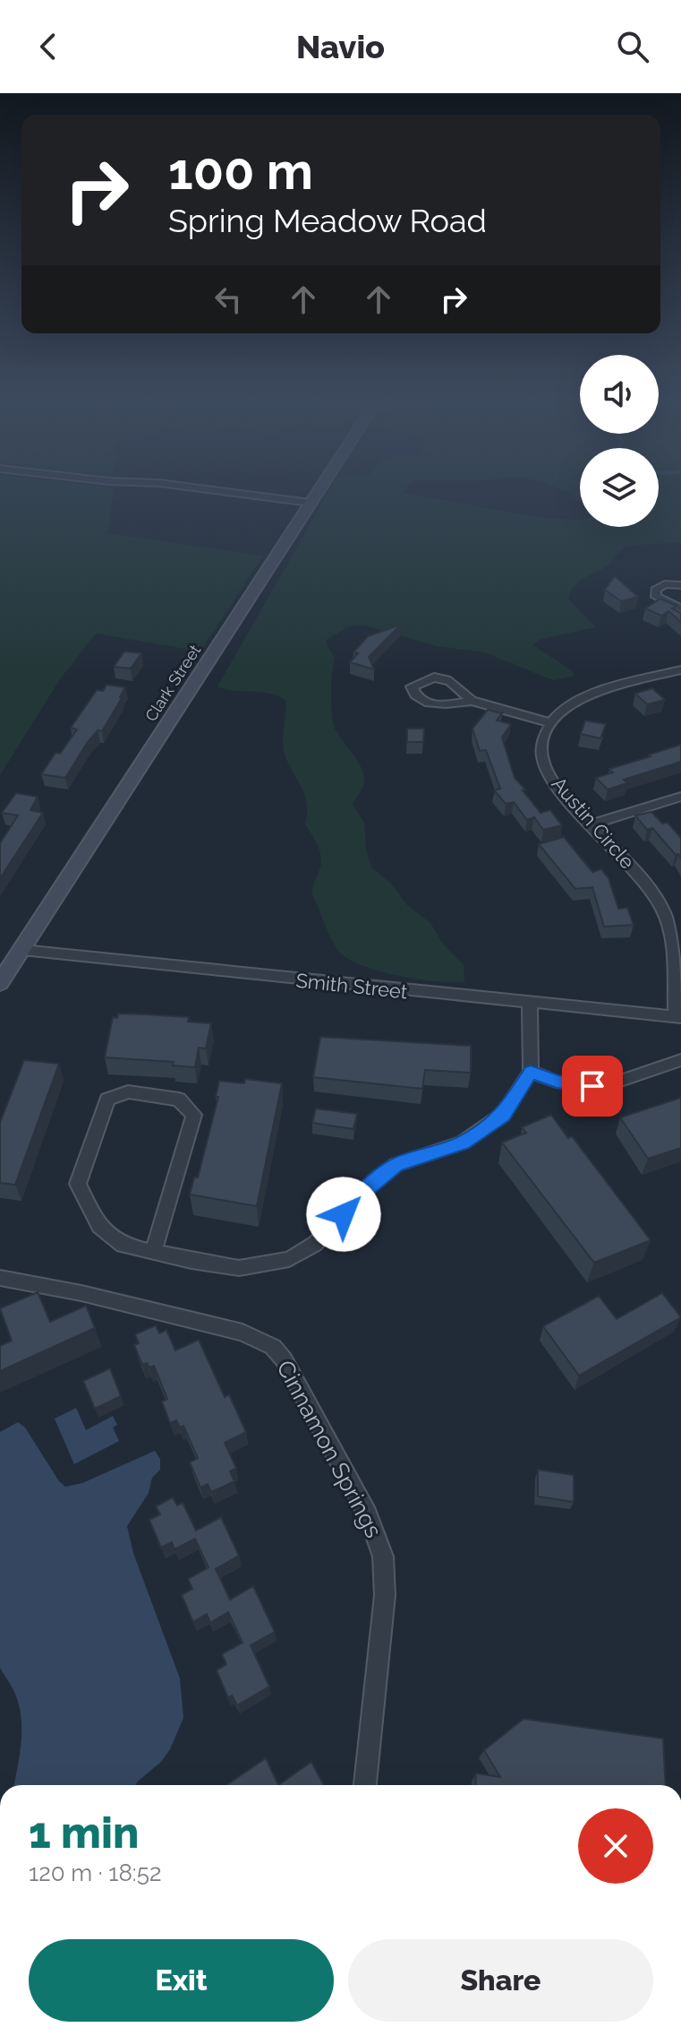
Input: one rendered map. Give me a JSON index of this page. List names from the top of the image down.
{
  "streets": {
    "main road": ["Clark Street"],
    "street": ["Austin Circle", "Smith Street", "Cinnamon Springs"]
  },
  "crossings": [
    ["Clark Street", "Smith Street"],
    ["Austin Circle", "Smith Street"]
  ],
  "page": {
    "header": "Navio",
    "turn": ["100 m", "Spring Meadow Road"],
    "heading": ["1 min", "120 m · 18:52"],
    "buttons": ["Exit", "Share"]
  }
}
